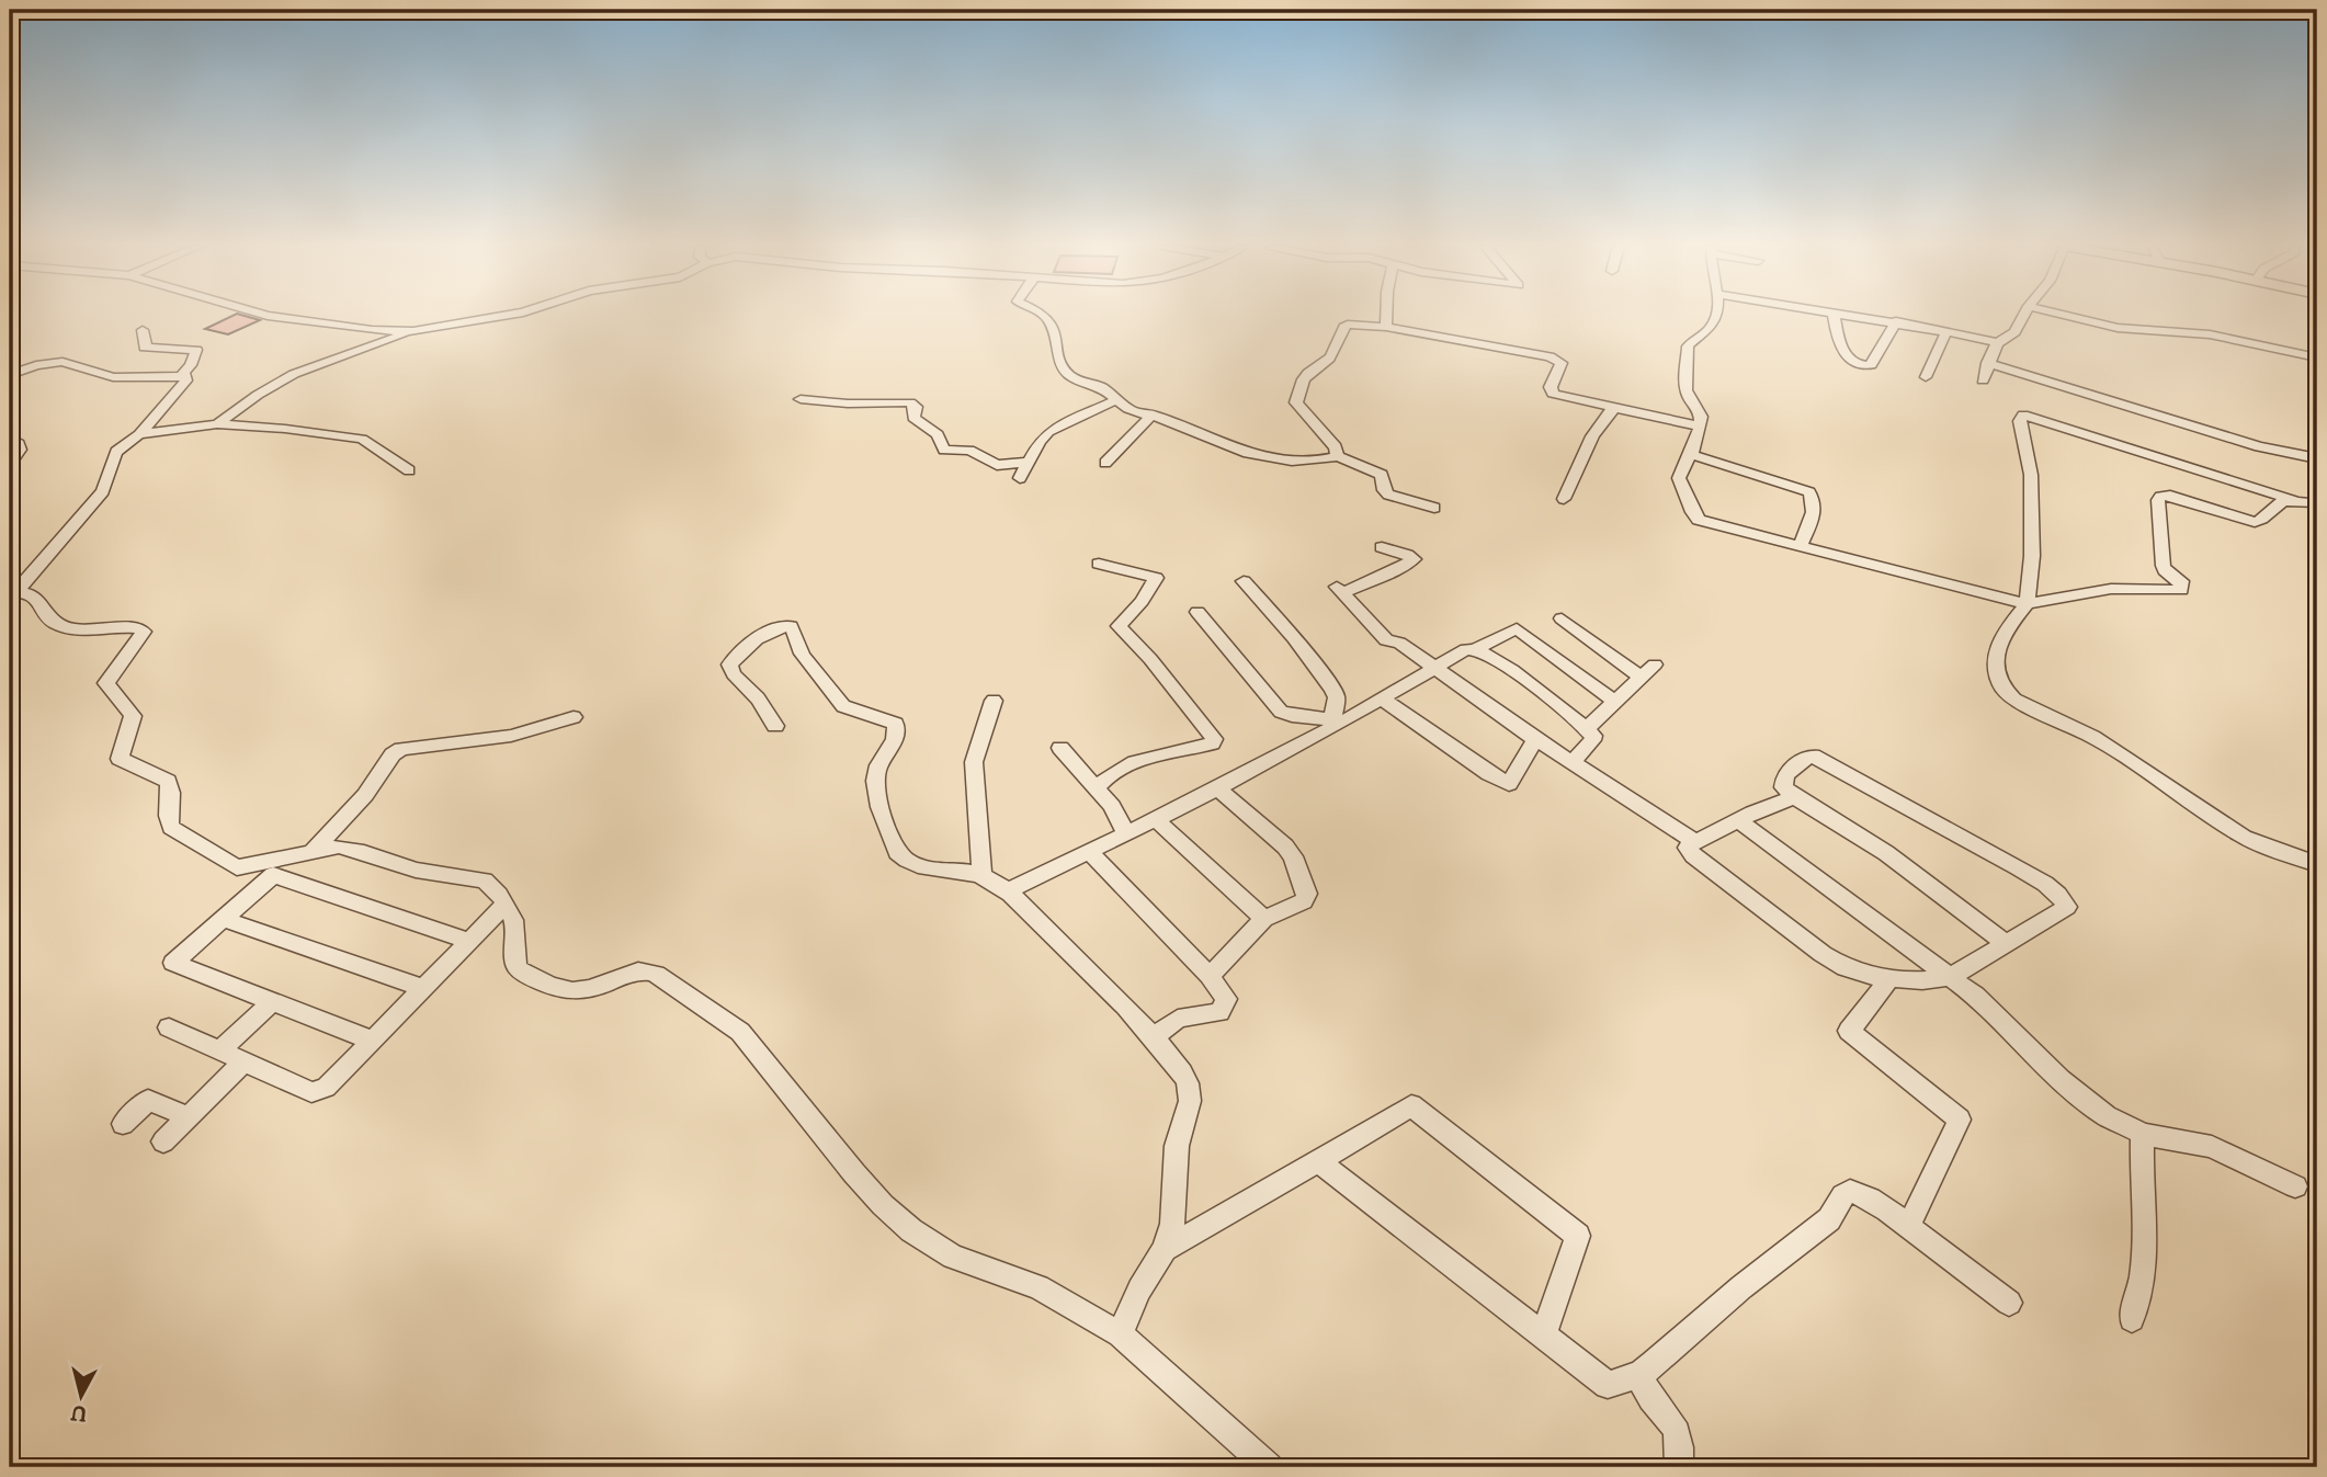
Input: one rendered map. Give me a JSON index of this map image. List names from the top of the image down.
{
  "north": "bottom"
}
